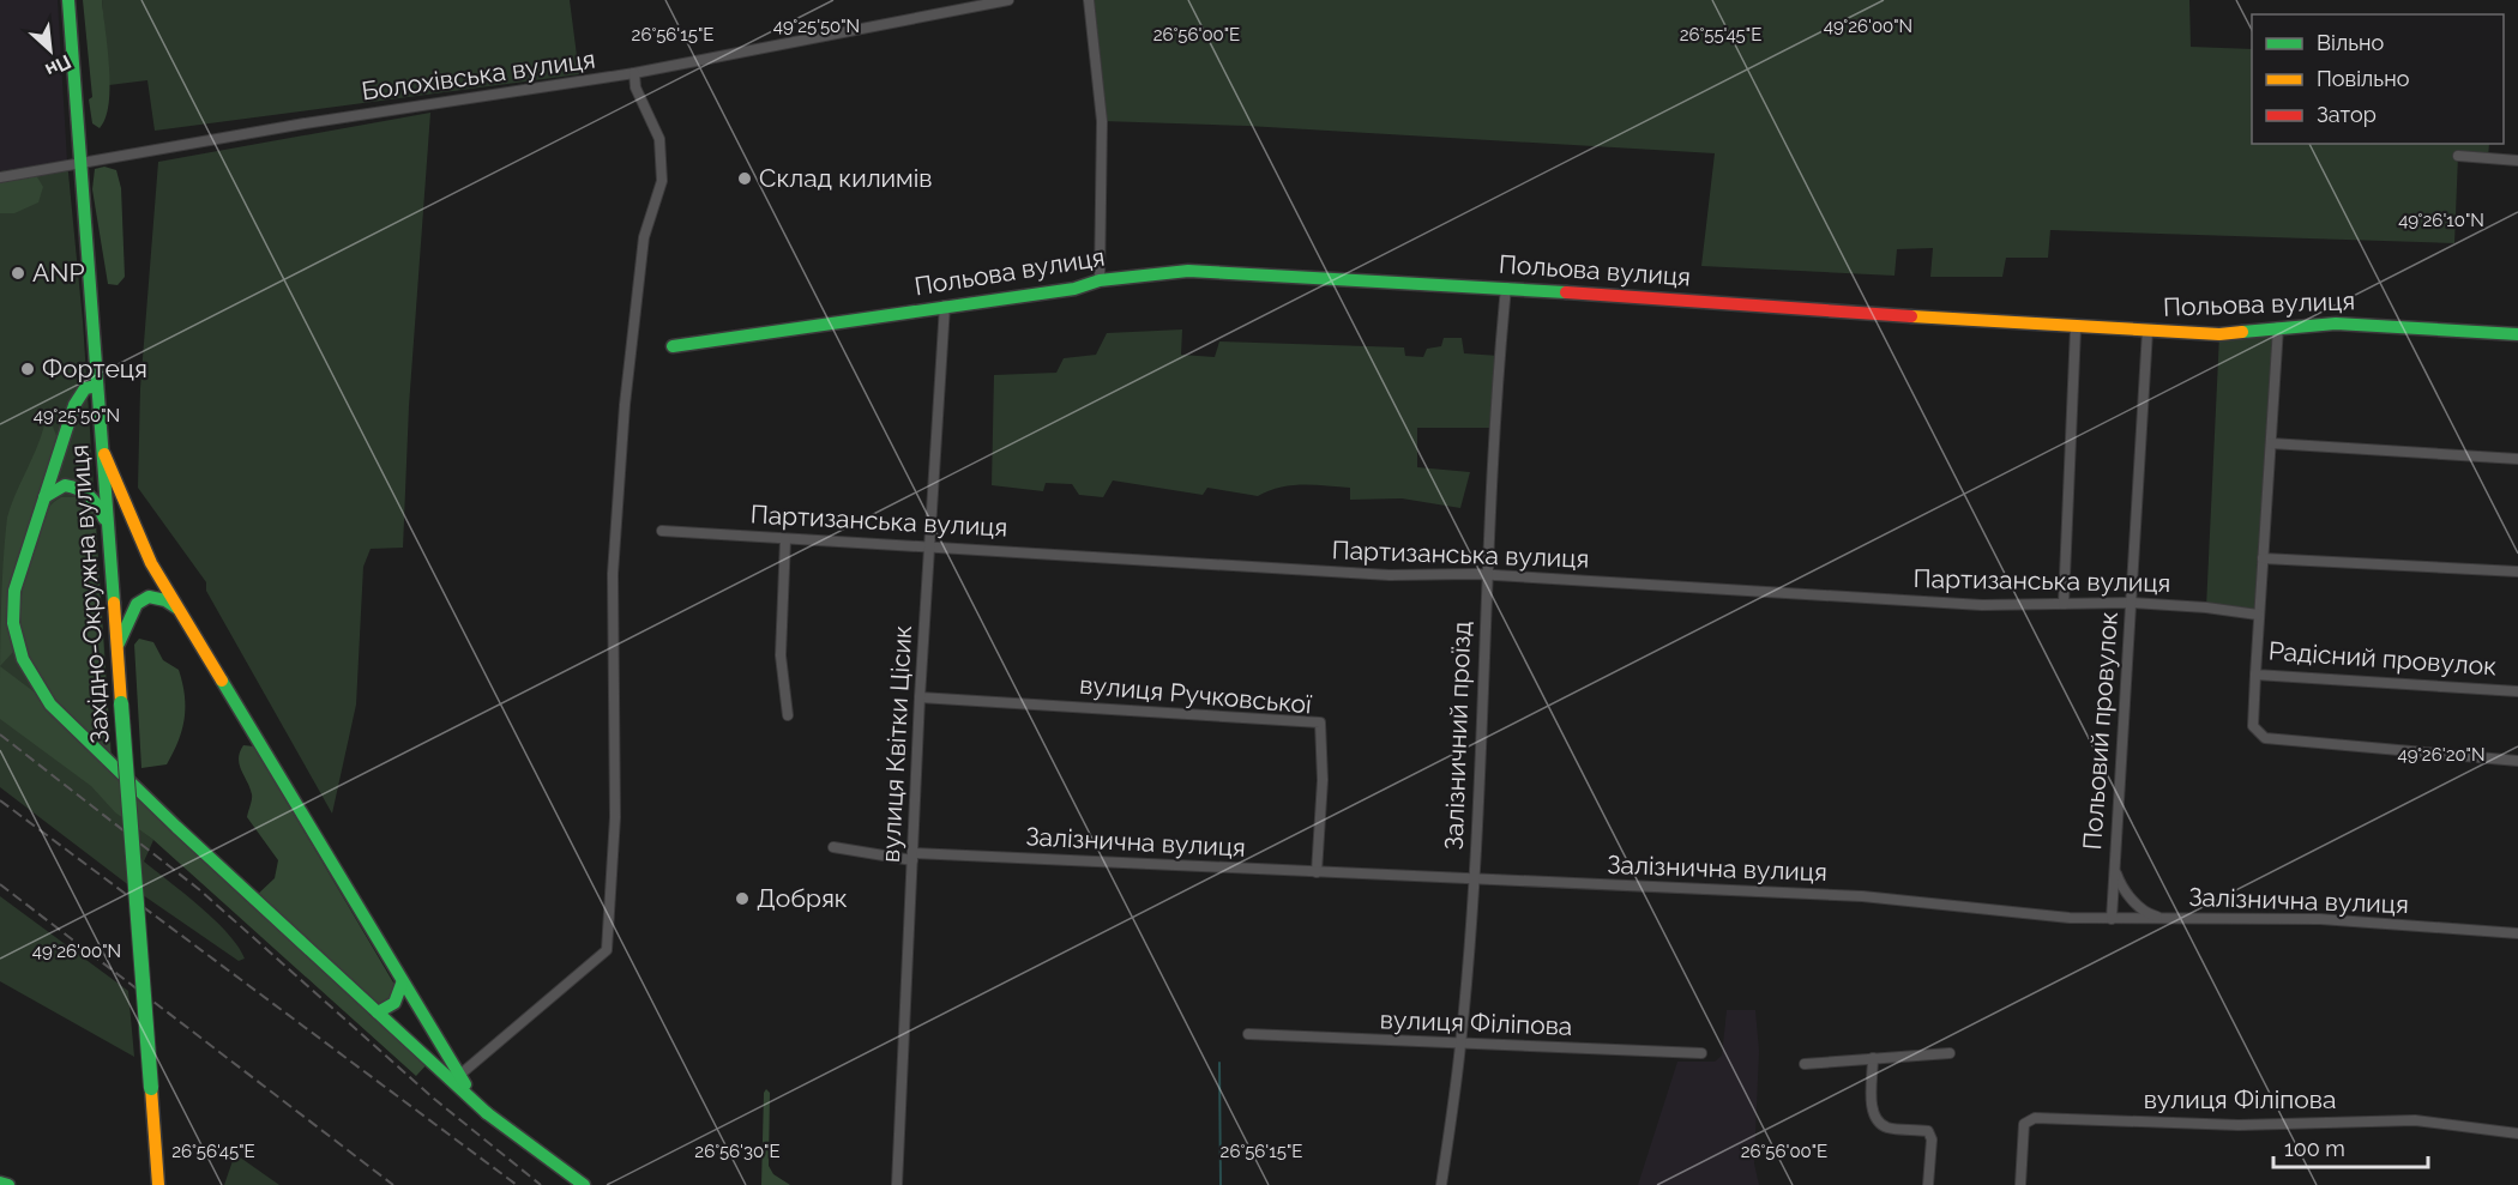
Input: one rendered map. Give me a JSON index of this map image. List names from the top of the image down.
{
  "streets": {
    "main road": ["Польова вулиця", "Західно-Окружна вулиця"],
    "street": [
      "Болохівська вулиця",
      "Партизанська вулиця",
      "Радісний провулок",
      "вулиця Ручковської",
      "Польовий провулок",
      "Залізничний проїзд",
      "вулиця Квітки Цісик",
      "Залізнична вулиця",
      "вулиця Філіпова"
    ]
  },
  "crossings": [
    ["Болохівська вулиця", "Західно-Окружна вулиця"],
    ["Польова вулиця", "Радісний провулок"],
    ["Польова вулиця", "Польовий провулок"],
    ["Польова вулиця", "Залізничний проїзд"],
    ["Польова вулиця", "вулиця Квітки Цісик"],
    ["Партизанська вулиця", "Радісний провулок"],
    ["Партизанська вулиця", "Польовий провулок"],
    ["Партизанська вулиця", "Залізничний проїзд"],
    ["Партизанська вулиця", "вулиця Квітки Цісик"],
    ["вулиця Ручковської", "вулиця Квітки Цісик"],
    ["вулиця Ручковської", "Залізнична вулиця"],
    ["Польовий провулок", "Залізнична вулиця"],
    ["Залізничний проїзд", "Залізнична вулиця"],
    ["Залізничний проїзд", "вулиця Філіпова"],
    ["вулиця Квітки Цісик", "Залізнична вулиця"]
  ],
  "places": [
    "Склад килимів",
    "ANP",
    "Фортеця",
    "Добряк"
  ],
  "legend": ["Вільно", "Повільно", "Затор"],
  "scale_bar": "100 m",
  "north": "bottom right",
  "coordinates": [
    "49°25'50\"N",
    "49°26'00\"N",
    "26°56'15\"E",
    "26°56'00\"E",
    "26°55'45\"E",
    "49°26'10\"N",
    "49°26'20\"N",
    "26°56'45\"E",
    "26°56'30\"E"
  ]
}
